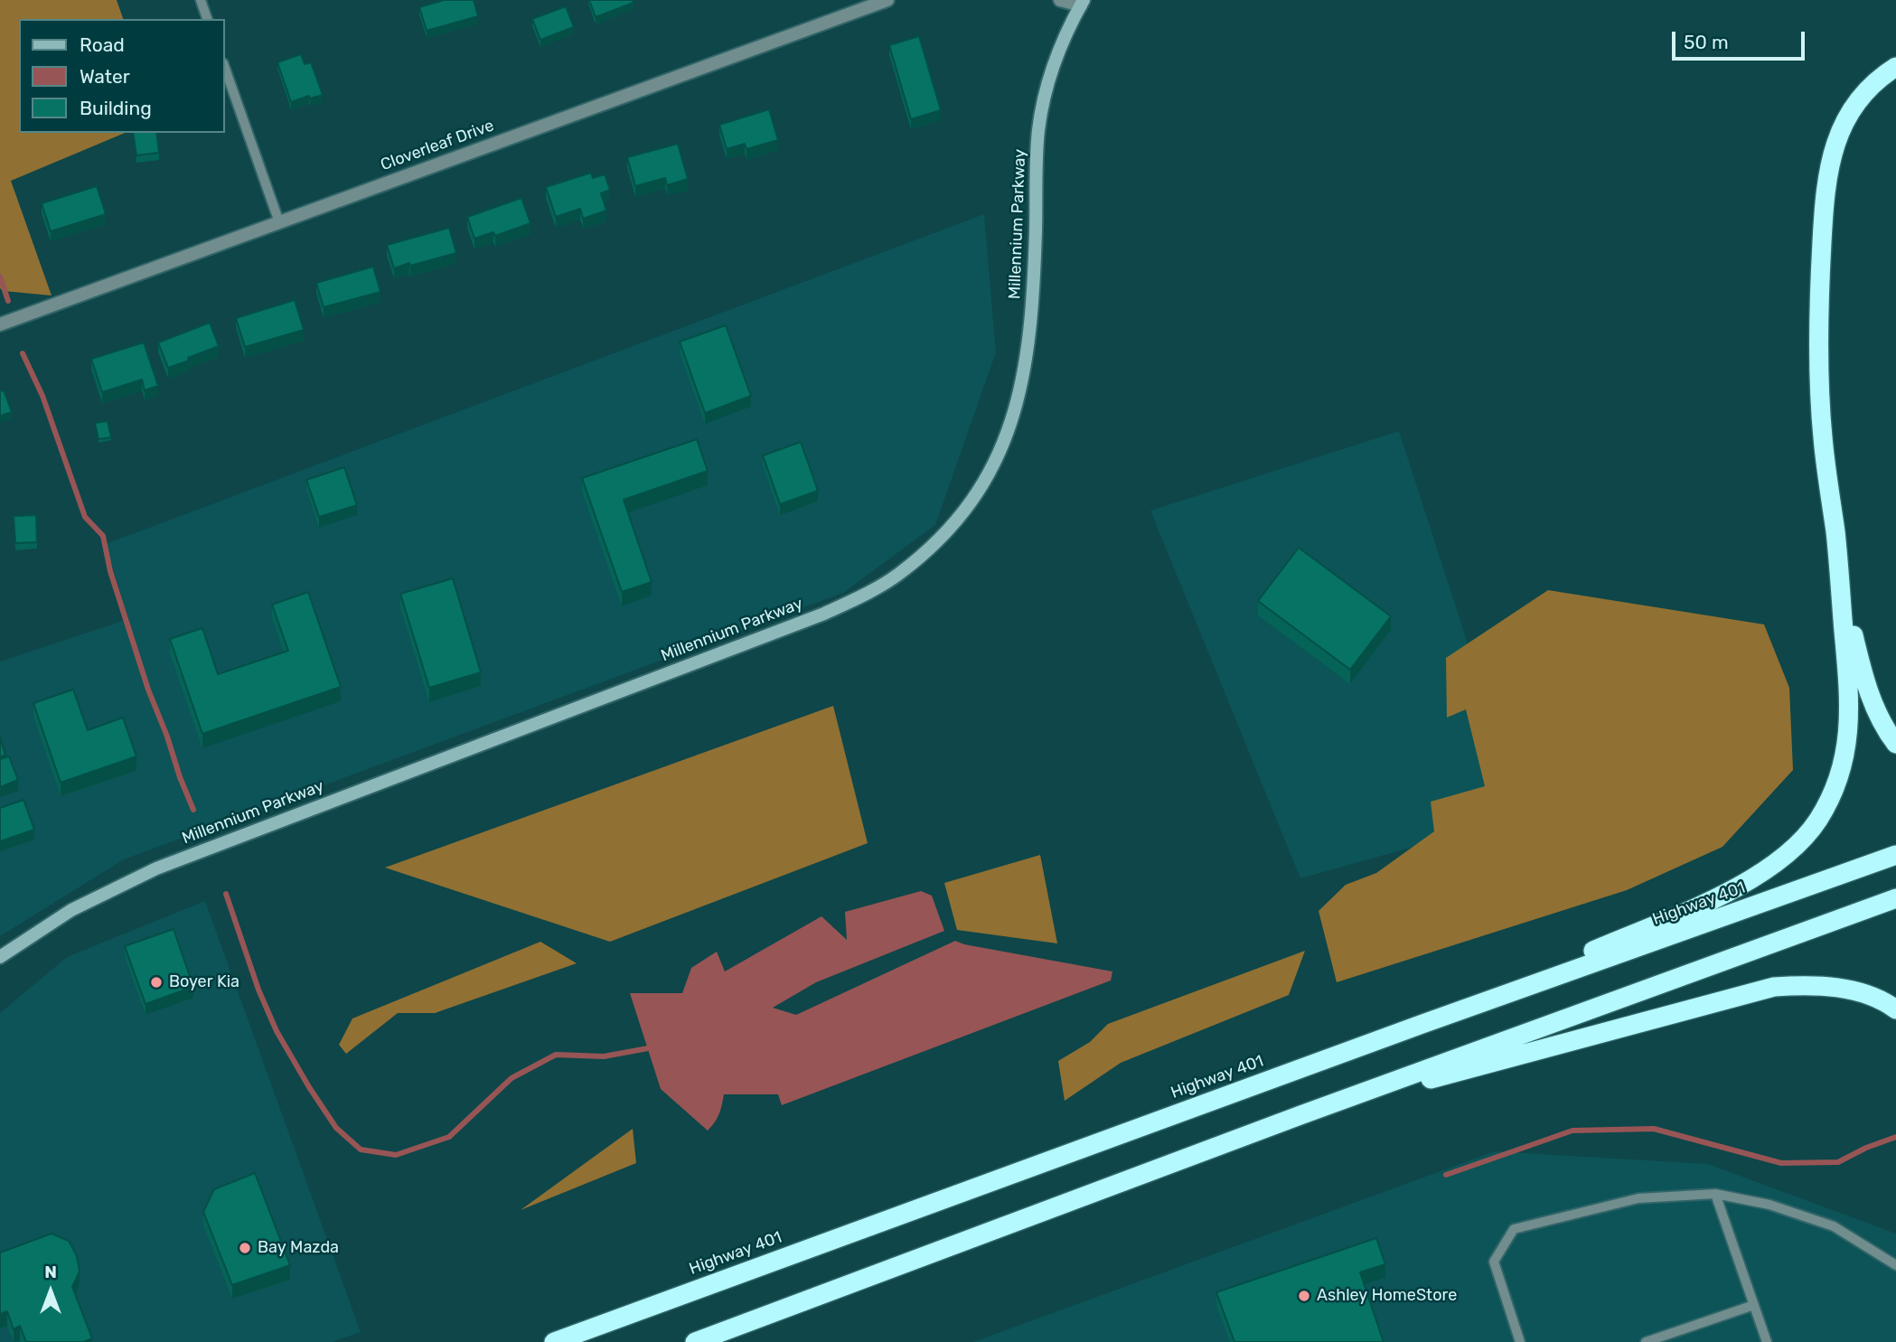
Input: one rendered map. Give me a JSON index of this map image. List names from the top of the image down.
{
  "streets": {
    "highway": ["Highway 401"],
    "street": ["Cloverleaf Drive", "Millennium Parkway"]
  },
  "places": ["Boyer Kia", "Bay Mazda", "Ashley HomeStore"],
  "legend": ["Road", "Water", "Building"],
  "scale_bar": "50 m",
  "north": "top"
}
